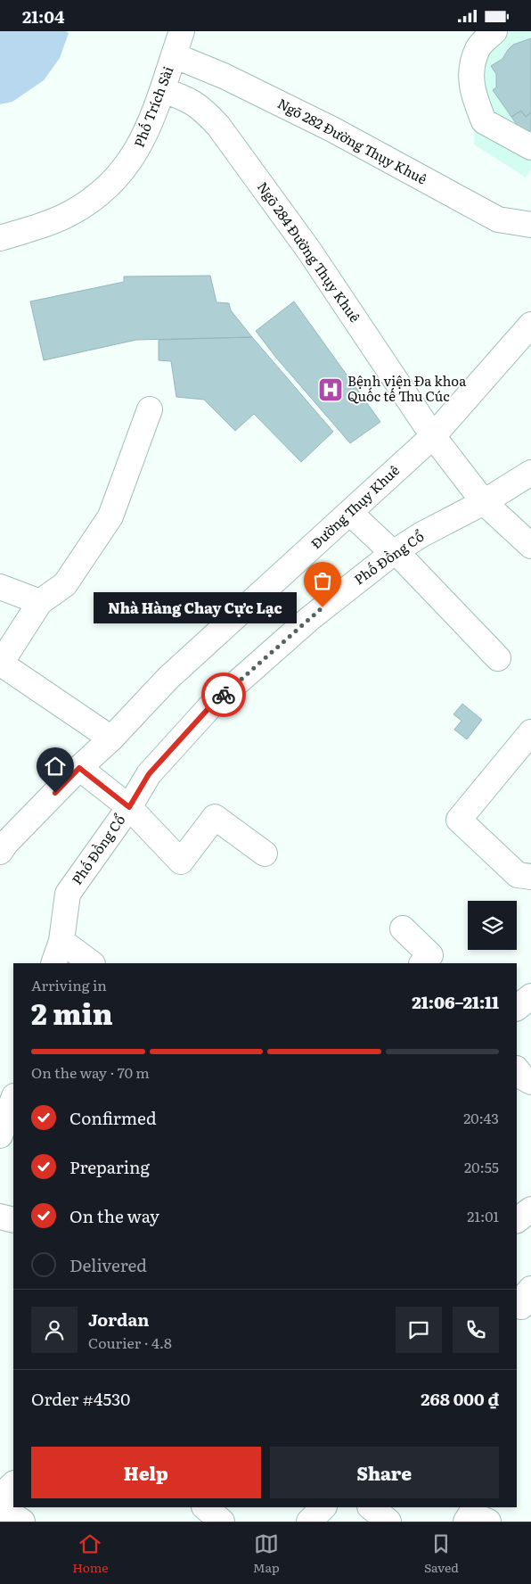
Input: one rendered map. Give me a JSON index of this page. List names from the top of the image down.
{
  "streets": {
    "street": [
      "Phố Trích Sài",
      "Ngõ 282 Đường Thụy Khuê",
      "Ngõ 284 Đường Thụy Khuê",
      "Đường Thụy Khuê",
      "Phố Đồng Cổ"
    ]
  },
  "crossings": [
    ["Phố Trích Sài", "Ngõ 282 Đường Thụy Khuê"],
    ["Phố Trích Sài", "Ngõ 284 Đường Thụy Khuê"],
    ["Ngõ 284 Đường Thụy Khuê", "Đường Thụy Khuê"],
    ["Ngõ 284 Đường Thụy Khuê", "Phố Đồng Cổ"]
  ],
  "places": {
    "hospital": ["Bệnh viện Đa khoa Quốc tế Thu Cúc"],
    "other": ["Nhà Hàng Chay Cực Lạc"]
  },
  "page": {
    "status": "21:04",
    "bubble": "Nhà Hàng Chay Cực Lạc",
    "heading": ["2 min", "Arriving in", "21:06–21:11"],
    "panel": [
      "Jordan",
      "Courier · 4.8",
      "Order #4530",
      "268 000 ₫"
    ],
    "bar": "On the way · 70 m",
    "list": [
      ["Confirmed", "20:43"],
      ["Preparing", "20:55"],
      ["On the way", "21:01"],
      "Delivered"
    ],
    "buttons": ["Help", "Share"],
    "tabs": ["Home", "Map", "Saved"]
  }
}
